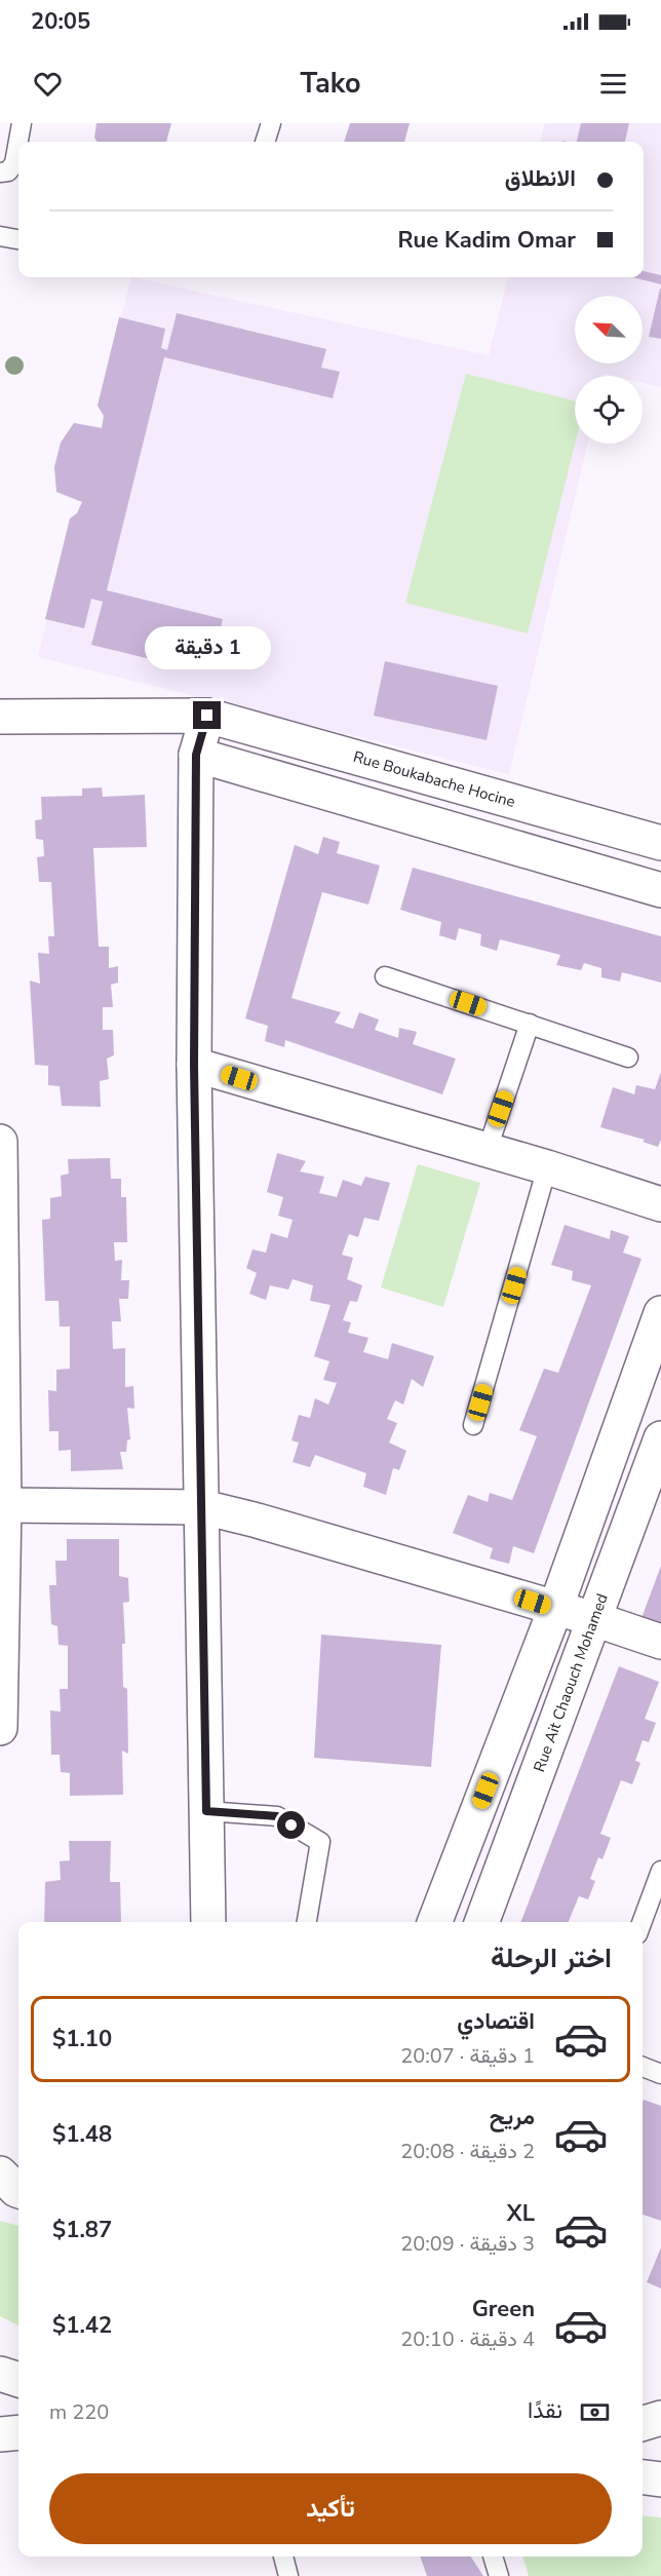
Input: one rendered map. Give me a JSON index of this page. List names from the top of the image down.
{
  "streets": {
    "street": ["Rue Boukabache Hocine", "Rue Ait Chaouch Mohamed"]
  },
  "north": "top left",
  "page": {
    "status": "20:05",
    "header": "Tako",
    "banner": ["الانطلاق", "Rue Kadim Omar"],
    "bubble": "1 دقيقة",
    "heading": "اختر الرحلة",
    "list": [
      {
        "name": "اقتصادي",
        "note": "1 دقيقة · 20:07",
        "value": "$1.10"
      },
      {
        "name": "مريح",
        "note": "2 دقيقة · 20:08",
        "value": "$1.48"
      },
      {
        "name": "XL",
        "note": "3 دقيقة · 20:09",
        "value": "$1.87"
      },
      {
        "name": "Green",
        "note": "4 دقيقة · 20:10",
        "value": "$1.42"
      }
    ],
    "pay": ["نقدًا", "220 m"],
    "buttons": "تأكيد"
  }
}
